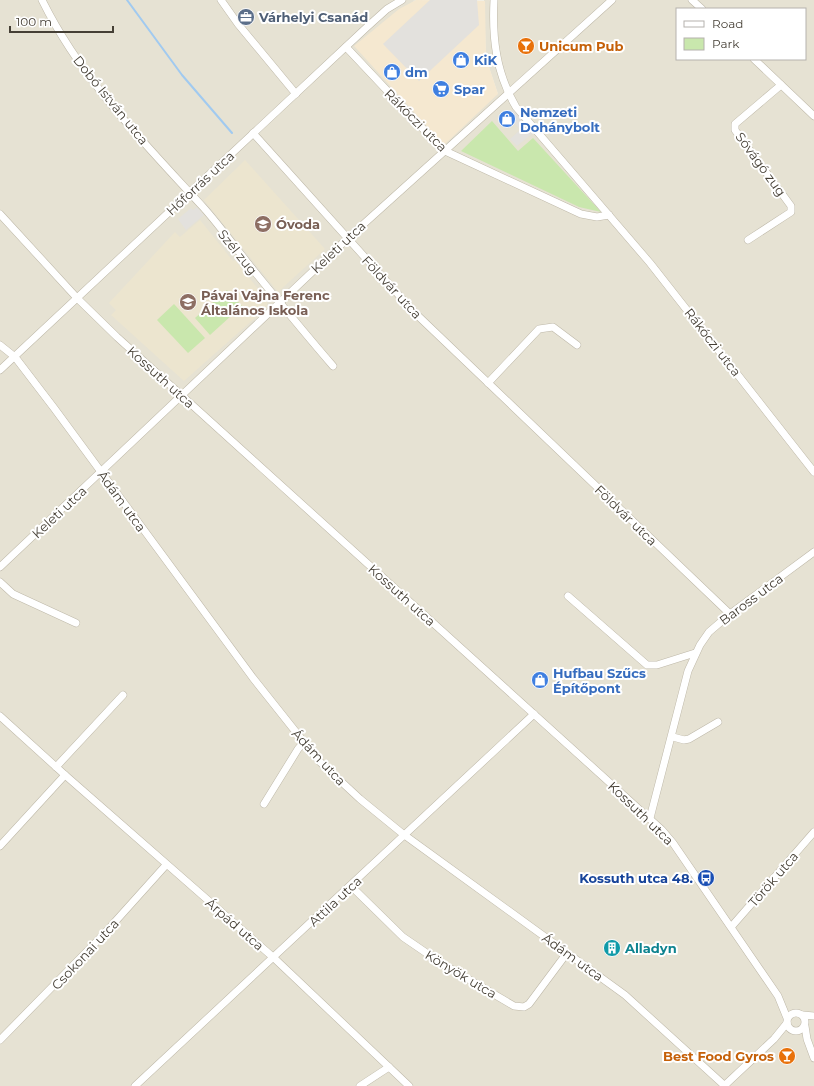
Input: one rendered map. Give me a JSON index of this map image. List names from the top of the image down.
{
  "streets": {
    "street": [
      "Dobó István utca",
      "Rákóczi utca",
      "Sóvágó zug",
      "Hőforrás utca",
      "Keleti utca",
      "Szél zug",
      "Földvár utca",
      "Kossuth utca",
      "Ádám utca",
      "Baross utca",
      "Török utca",
      "Attila utca",
      "Árpád utca",
      "Csokonai utca",
      "Könyök utca"
    ]
  },
  "crossings": [
    ["Dobó István utca", "Hőforrás utca"],
    ["Dobó István utca", "Szél zug"],
    ["Rákóczi utca", "Hőforrás utca"],
    ["Rákóczi utca", "Keleti utca"],
    ["Hőforrás utca", "Szél zug"],
    ["Hőforrás utca", "Földvár utca"],
    ["Hőforrás utca", "Kossuth utca"],
    ["Hőforrás utca", "Ádám utca"],
    ["Keleti utca", "Szél zug"],
    ["Keleti utca", "Földvár utca"],
    ["Keleti utca", "Kossuth utca"],
    ["Keleti utca", "Ádám utca"],
    ["Földvár utca", "Baross utca"],
    ["Kossuth utca", "Baross utca"],
    ["Kossuth utca", "Török utca"],
    ["Kossuth utca", "Attila utca"],
    ["Ádám utca", "Attila utca"],
    ["Ádám utca", "Könyök utca"],
    ["Attila utca", "Árpád utca"],
    ["Attila utca", "Könyök utca"],
    ["Árpád utca", "Csokonai utca"]
  ],
  "places": {
    "office": ["Várhelyi Csanád"],
    "bar": ["Unicum Pub", "Best Food Gyros"],
    "shop": [
      "KiK",
      "dm",
      "Nemzeti Dohánybolt",
      "Hufbau Szűcs Építőpont"
    ],
    "supermarket": ["Spar"],
    "school or university": ["Óvoda", "Pávai Vajna Ferenc Általános Iskola"],
    "bus stop": ["Kossuth utca 48."],
    "building": ["Alladyn"]
  },
  "legend": ["Road", "Park"],
  "scale_bar": "100 m"
}
